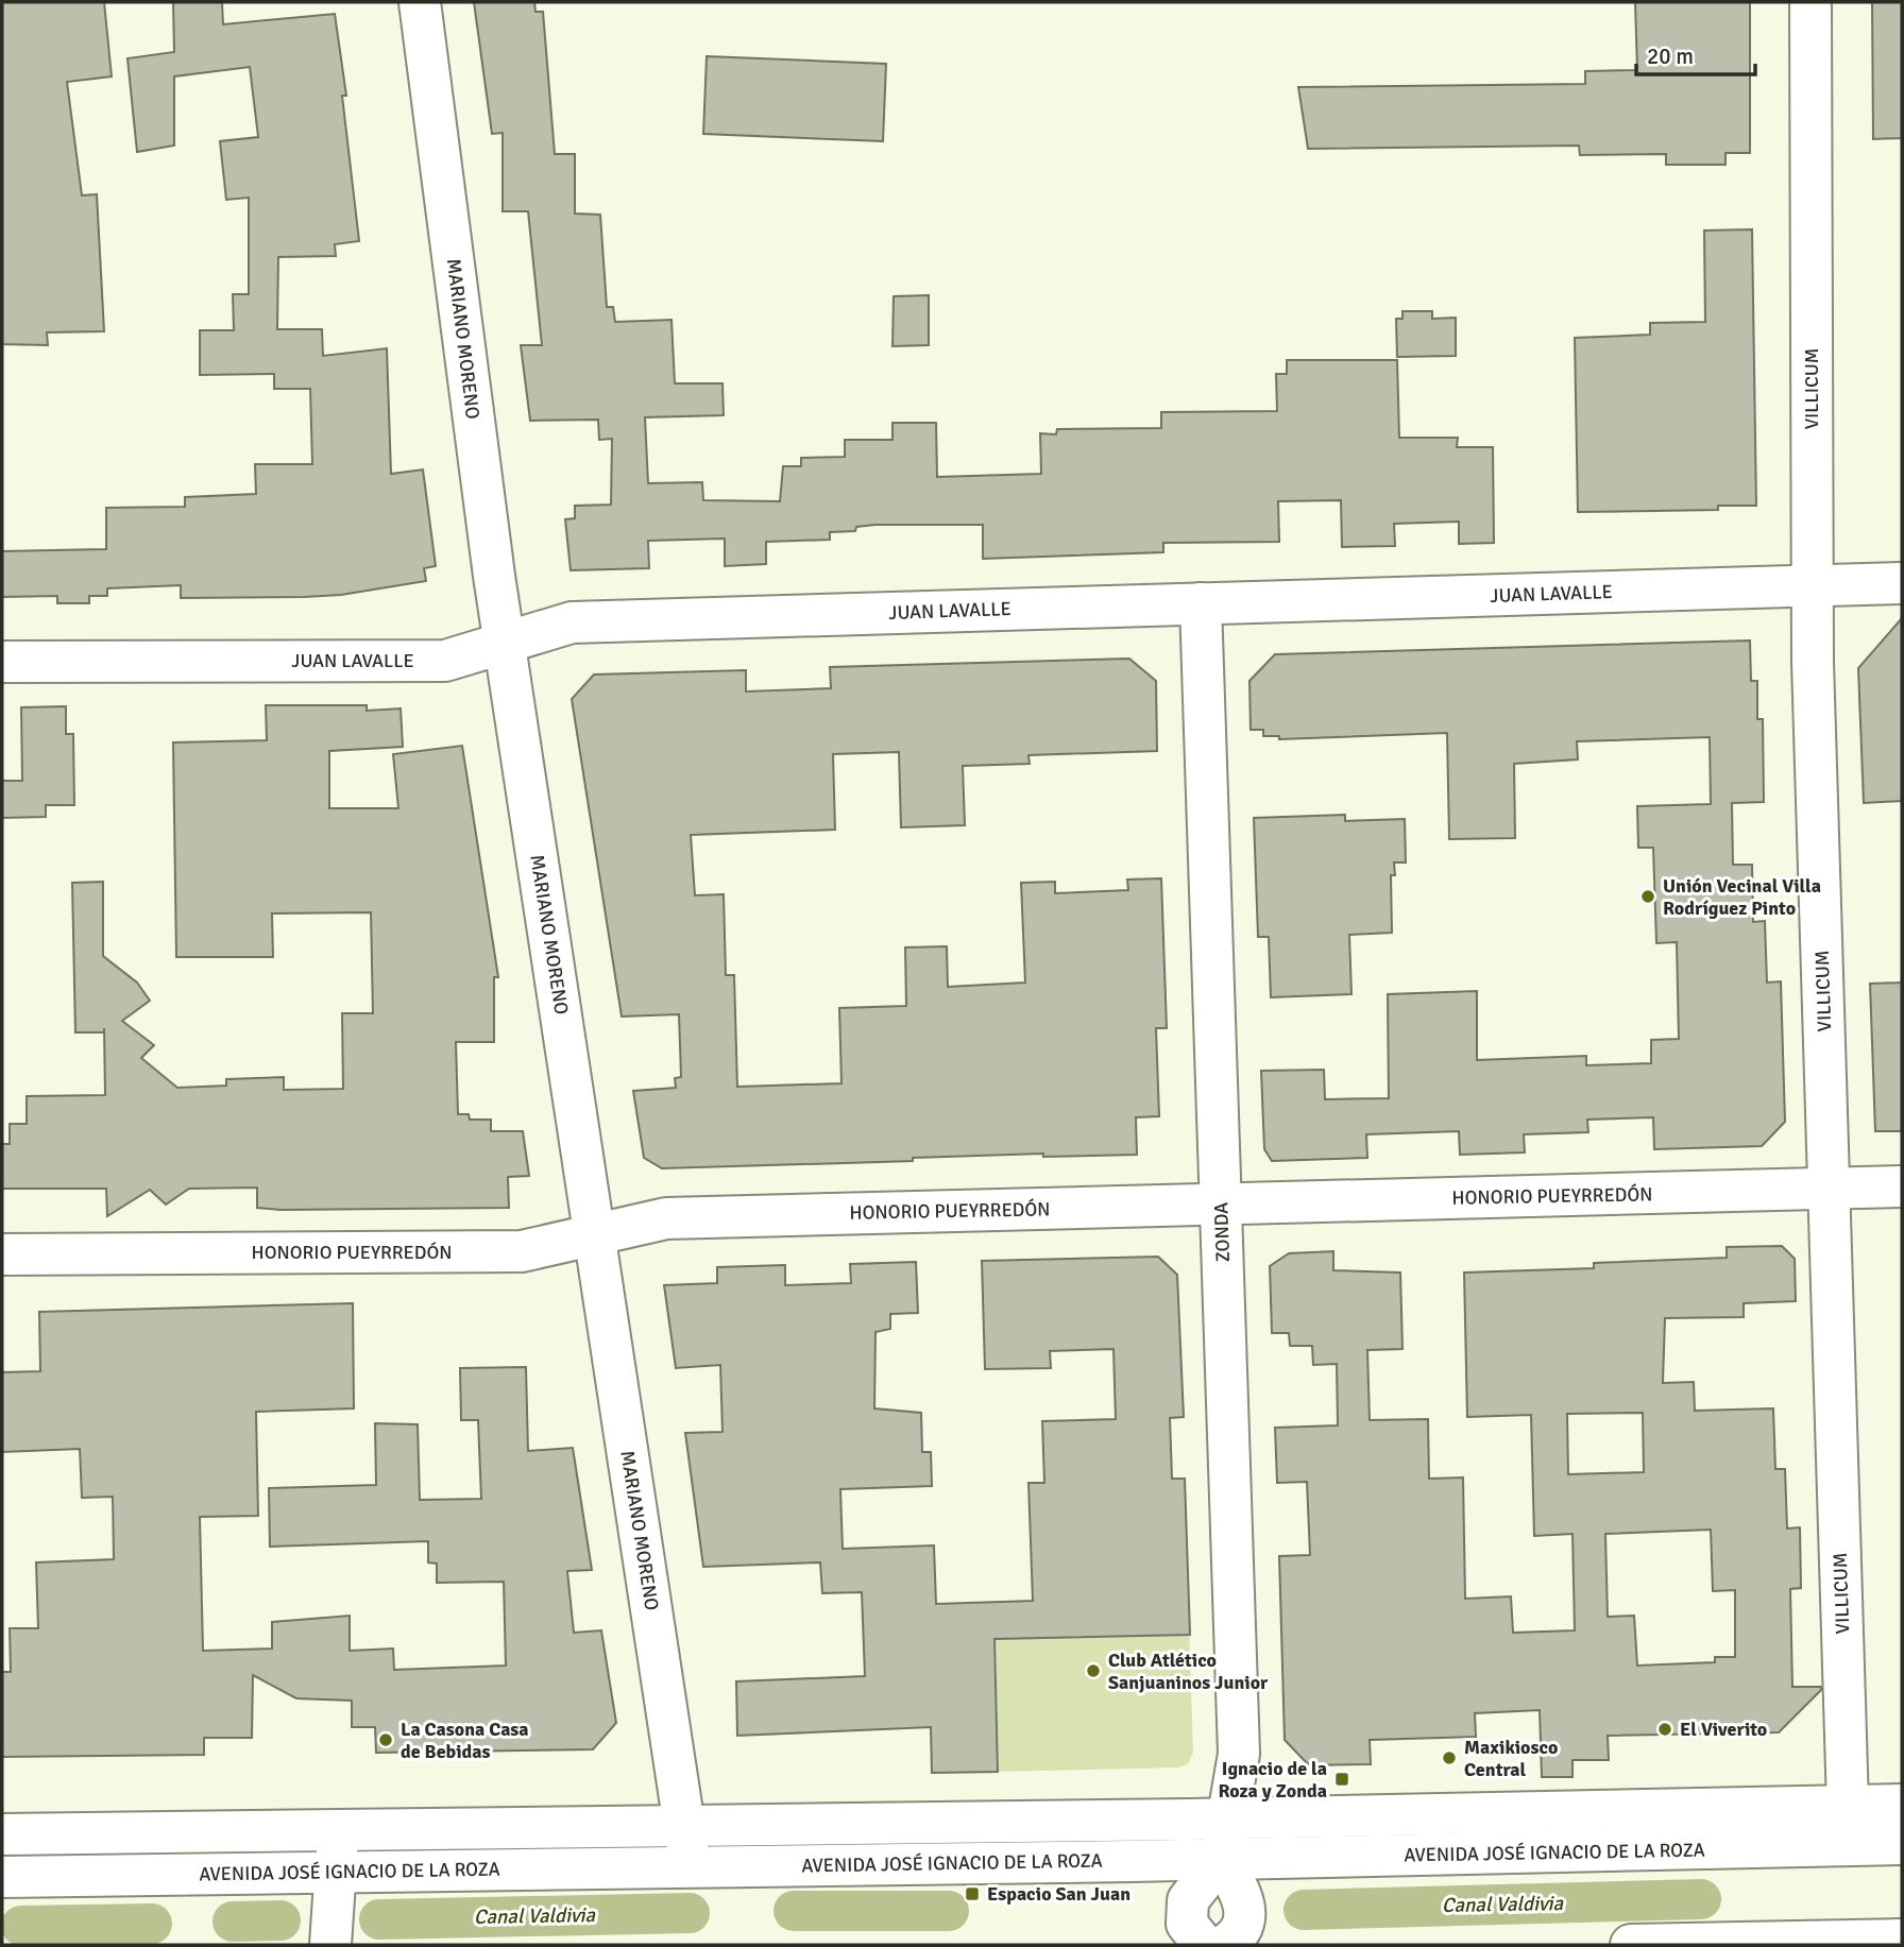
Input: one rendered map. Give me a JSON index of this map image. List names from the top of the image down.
{
  "streets": {
    "street": [
      "MARIANO MORENO",
      "VILLICUM",
      "JUAN LAVALLE",
      "HONORIO PUEYRREDÓN",
      "ZONDA",
      "AVENIDA JOSÉ IGNACIO DE LA ROZA"
    ]
  },
  "crossings": [
    ["MARIANO MORENO", "JUAN LAVALLE"],
    ["MARIANO MORENO", "HONORIO PUEYRREDÓN"],
    ["MARIANO MORENO", "AVENIDA JOSÉ IGNACIO DE LA ROZA"],
    ["VILLICUM", "JUAN LAVALLE"],
    ["VILLICUM", "HONORIO PUEYRREDÓN"],
    ["VILLICUM", "AVENIDA JOSÉ IGNACIO DE LA ROZA"],
    ["JUAN LAVALLE", "ZONDA"],
    ["HONORIO PUEYRREDÓN", "ZONDA"],
    ["ZONDA", "AVENIDA JOSÉ IGNACIO DE LA ROZA"]
  ],
  "water": ["Canal Valdivia"],
  "places": {
    "other": [
      "Unión Vecinal Villa Rodríguez Pinto",
      "Club Atlético Sanjuaninos Junior",
      "El Viverito",
      "La Casona Casa de Bebidas",
      "Maxikiosco Central"
    ],
    "transit": ["Ignacio de la Roza y Zonda", "Espacio San Juan"]
  },
  "scale_bar": "20 m"
}
